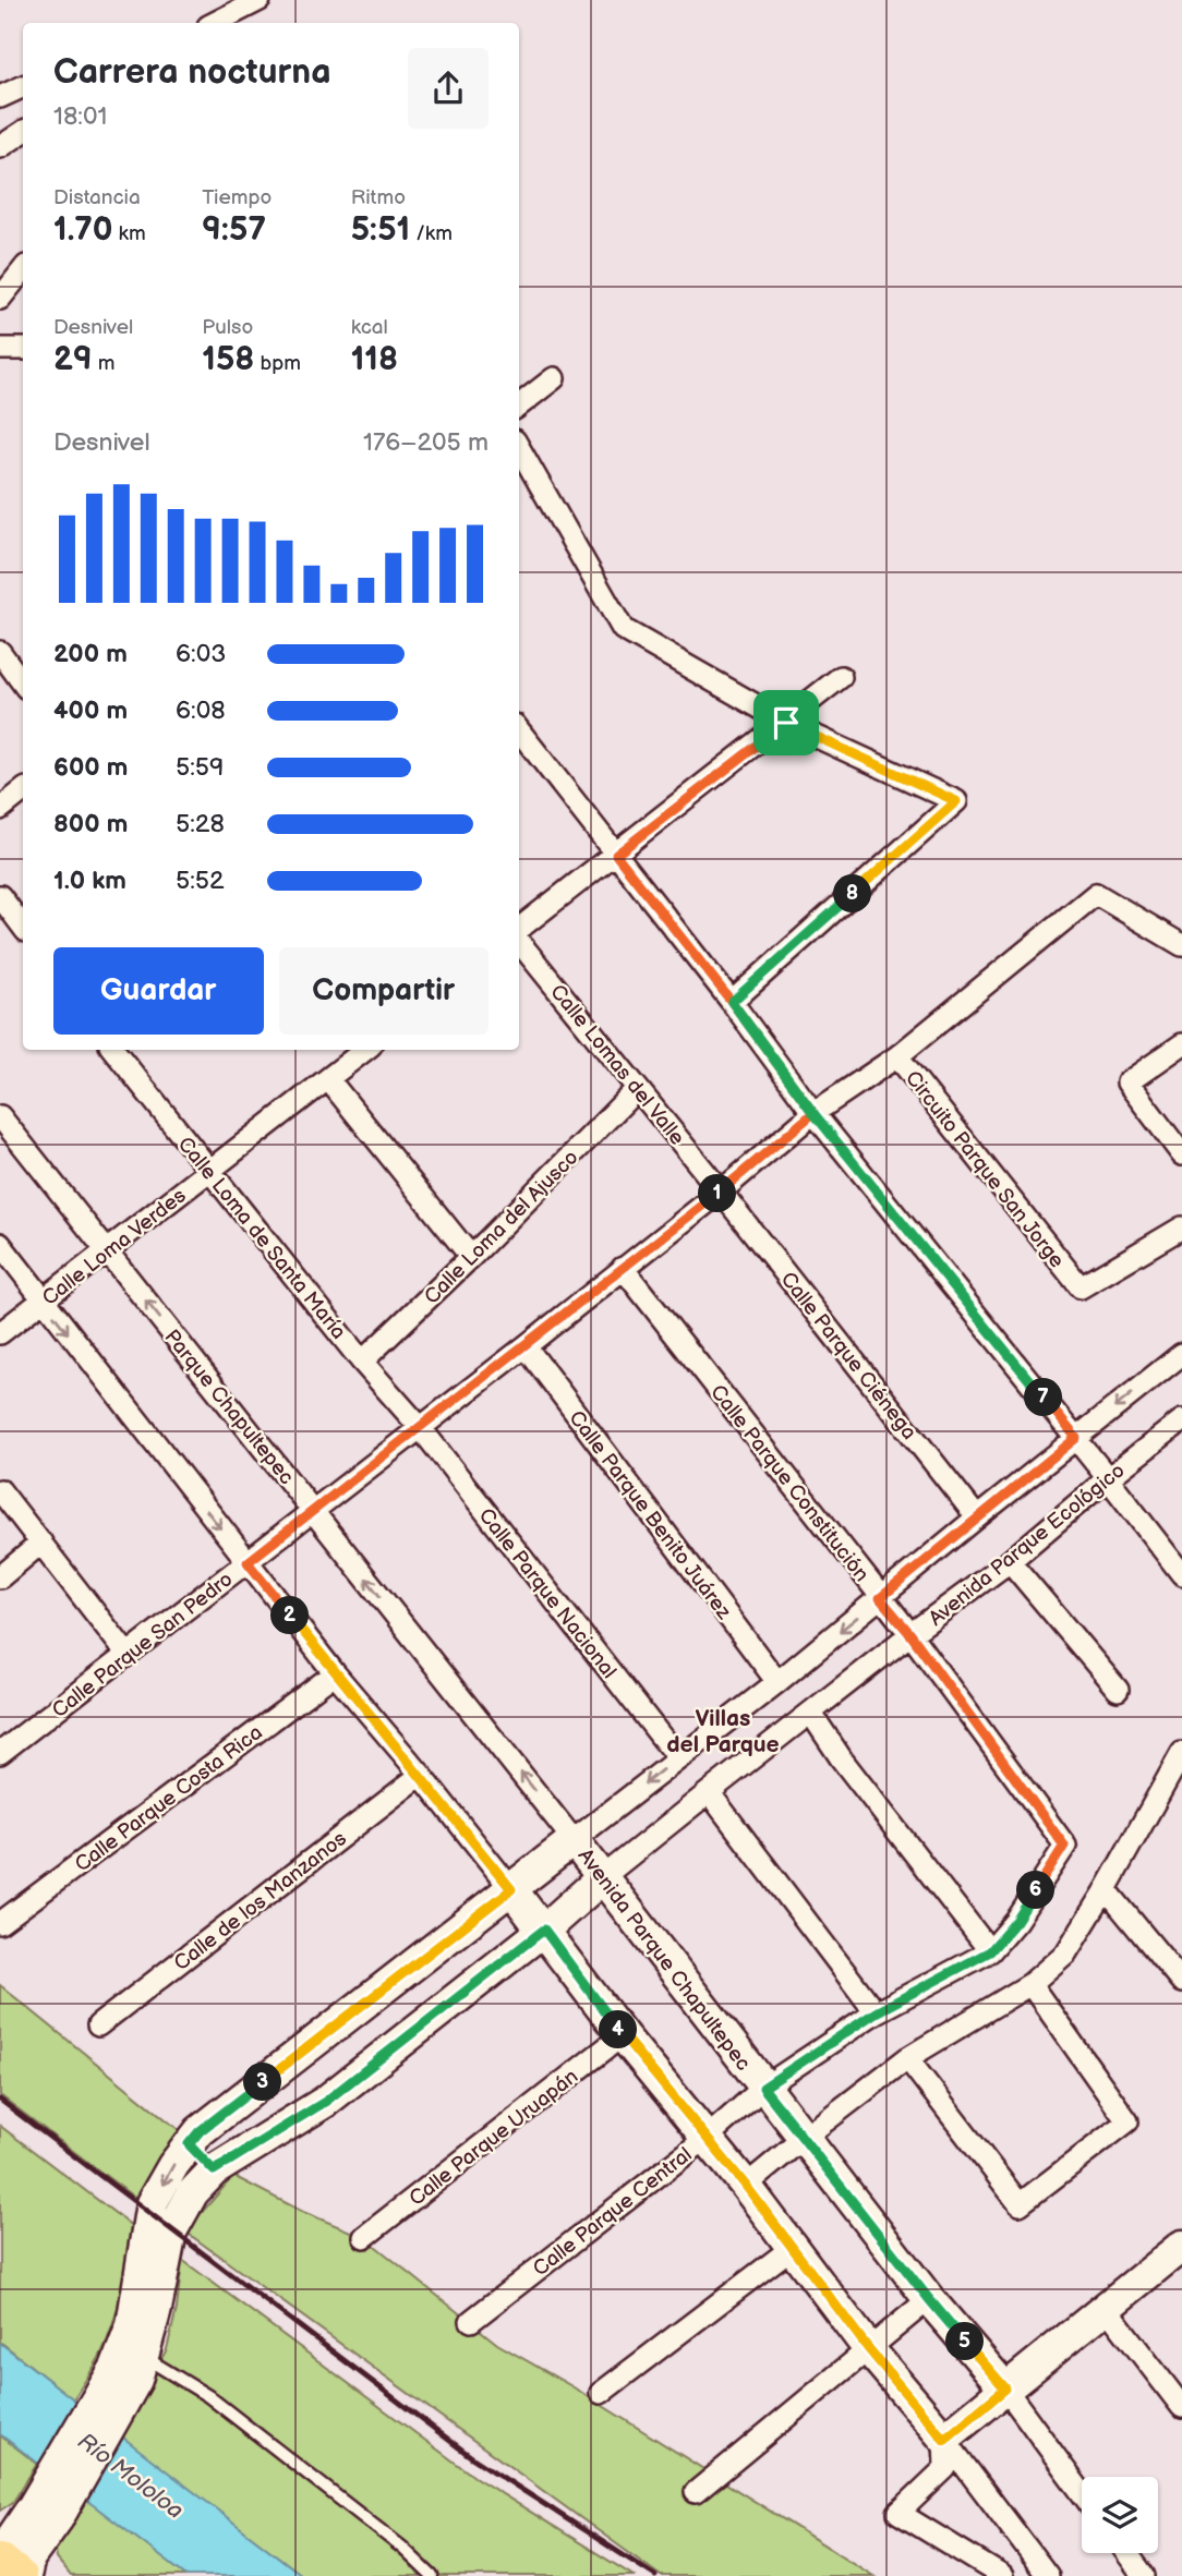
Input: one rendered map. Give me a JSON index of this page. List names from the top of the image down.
{
  "streets": {
    "street": [
      "Calle Lomas del Valle",
      "Circuito Parque San Jorge",
      "Calle Loma del Ajusco",
      "Calle Loma de Santa María",
      "Calle Loma Verdes",
      "Calle Parque Ciénega",
      "Parque Chapultepec",
      "Calle Parque Constitución",
      "Calle Parque Benito Juárez",
      "Avenida Parque Ecológico",
      "Calle Parque Nacional",
      "Calle Parque San Pedro",
      "Calle Parque Costa Rica",
      "Calle de los Manzanos",
      "Avenida Parque Chapultepec",
      "Calle Parque Uruapán",
      "Calle Parque Central"
    ]
  },
  "crossings": [
    ["Calle Lomas del Valle", "Calle Loma del Ajusco"],
    ["Calle Lomas del Valle", "Calle Parque Ciénega"],
    ["Calle Lomas del Valle", "Calle Parque San Pedro"],
    ["Circuito Parque San Jorge", "Calle Parque San Pedro"],
    ["Calle Loma del Ajusco", "Calle Loma de Santa María"],
    ["Calle Loma de Santa María", "Calle Loma Verdes"],
    ["Calle Loma de Santa María", "Calle Parque Nacional"],
    ["Calle Loma de Santa María", "Calle Parque San Pedro"],
    ["Calle Loma Verdes", "Parque Chapultepec"],
    ["Calle Parque Ciénega", "Avenida Parque Ecológico"],
    ["Calle Parque Ciénega", "Calle Parque San Pedro"],
    ["Parque Chapultepec", "Avenida Parque Ecológico"],
    ["Parque Chapultepec", "Calle Parque San Pedro"],
    ["Parque Chapultepec", "Avenida Parque Chapultepec"],
    ["Calle Parque Constitución", "Avenida Parque Ecológico"],
    ["Calle Parque Constitución", "Calle Parque San Pedro"],
    ["Calle Parque Constitución", "Calle Parque Central"],
    ["Calle Parque Benito Juárez", "Avenida Parque Ecológico"],
    ["Calle Parque Benito Juárez", "Calle Parque San Pedro"],
    ["Avenida Parque Ecológico", "Calle Parque Nacional"],
    ["Avenida Parque Ecológico", "Avenida Parque Chapultepec"],
    ["Calle Parque Nacional", "Calle Parque San Pedro"],
    ["Avenida Parque Chapultepec", "Calle Parque Central"]
  ],
  "districts": ["Villas del Parque"],
  "water": ["Río Mololoa"],
  "page": {
    "heading": ["Carrera nocturna", "18:01"],
    "stats": [
      ["Distancia", "1.70 km"],
      ["Tiempo", "9:57"],
      ["Ritmo", "5:51 /km"],
      ["Desnivel", "29 m"],
      ["Pulso", "158 bpm"],
      ["kcal", "118"]
    ],
    "chart": ["Desnivel", "176–205 m"],
    "list": [
      {
        "name": "200 m",
        "note": "6:03"
      },
      {
        "name": "400 m",
        "note": "6:08"
      },
      {
        "name": "600 m",
        "note": "5:59"
      },
      {
        "name": "800 m",
        "note": "5:28"
      },
      {
        "name": "1.0 km",
        "note": "5:52"
      }
    ],
    "pins": [
      "8",
      "1",
      "7",
      "2",
      "6",
      "4",
      "3",
      "5"
    ],
    "buttons": ["Guardar", "Compartir"]
  }
}
